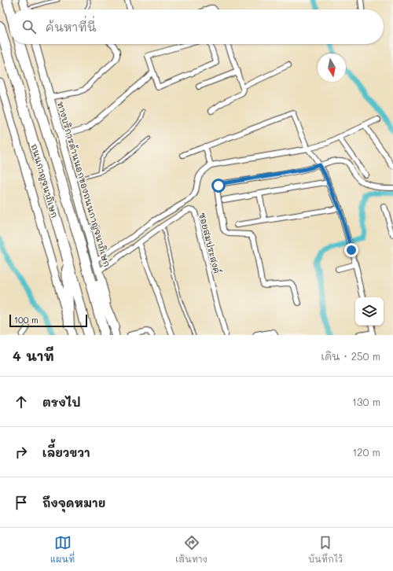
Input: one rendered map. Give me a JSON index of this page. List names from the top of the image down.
{
  "streets": {
    "highway": ["ถนนกาญจนาภิเษก"],
    "main road": ["ทางบริการด้านนอกของถนนกาญจนาภิเษก"],
    "street": ["ซอยสมประสงค์"]
  },
  "crossings": [
    ["ทางบริการด้านนอกของถนนกาญจนาภิเษก", "ซอยสมประสงค์"]
  ],
  "scale_bar": "100 m",
  "north": "bottom",
  "page": {
    "search": "ค้นหาที่นี่",
    "scale": "100 m",
    "heading": ["4 นาที", "เดิน · 250 m"],
    "list": [
      ["ตรงไป", "130 m"],
      ["เลี้ยวขวา", "120 m"],
      "ถึงจุดหมาย"
    ],
    "nav": ["แผนที่", "เส้นทาง", "บันทึกไว้"]
  }
}
